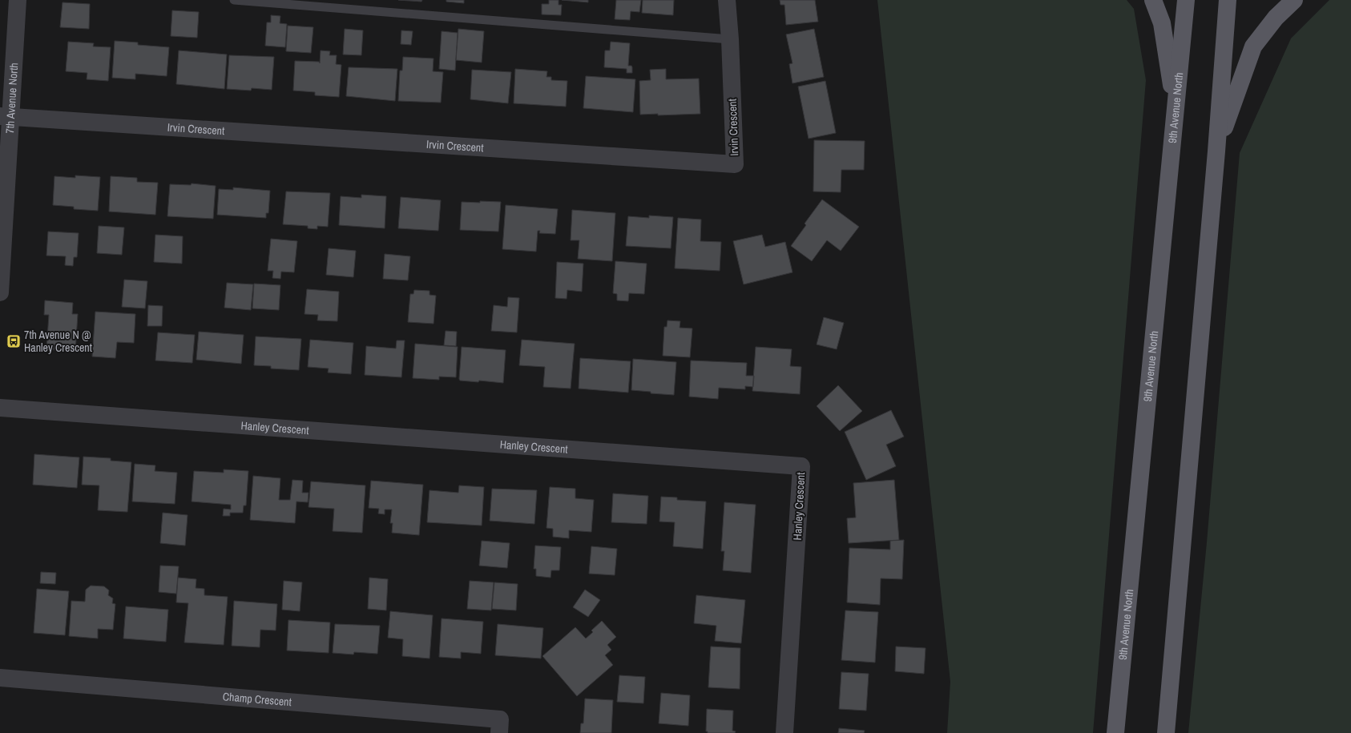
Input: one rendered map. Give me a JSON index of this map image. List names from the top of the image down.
{
  "streets": {
    "main road": ["9th Avenue North"],
    "street": [
      "7th Avenue North",
      "Irvin Crescent",
      "Hanley Crescent",
      "Champ Crescent"
    ]
  },
  "crossings": [
    ["7th Avenue North", "Irvin Crescent"]
  ],
  "places": {
    "bus stop": ["7th Avenue N @ Hanley Crescent"]
  }
}
